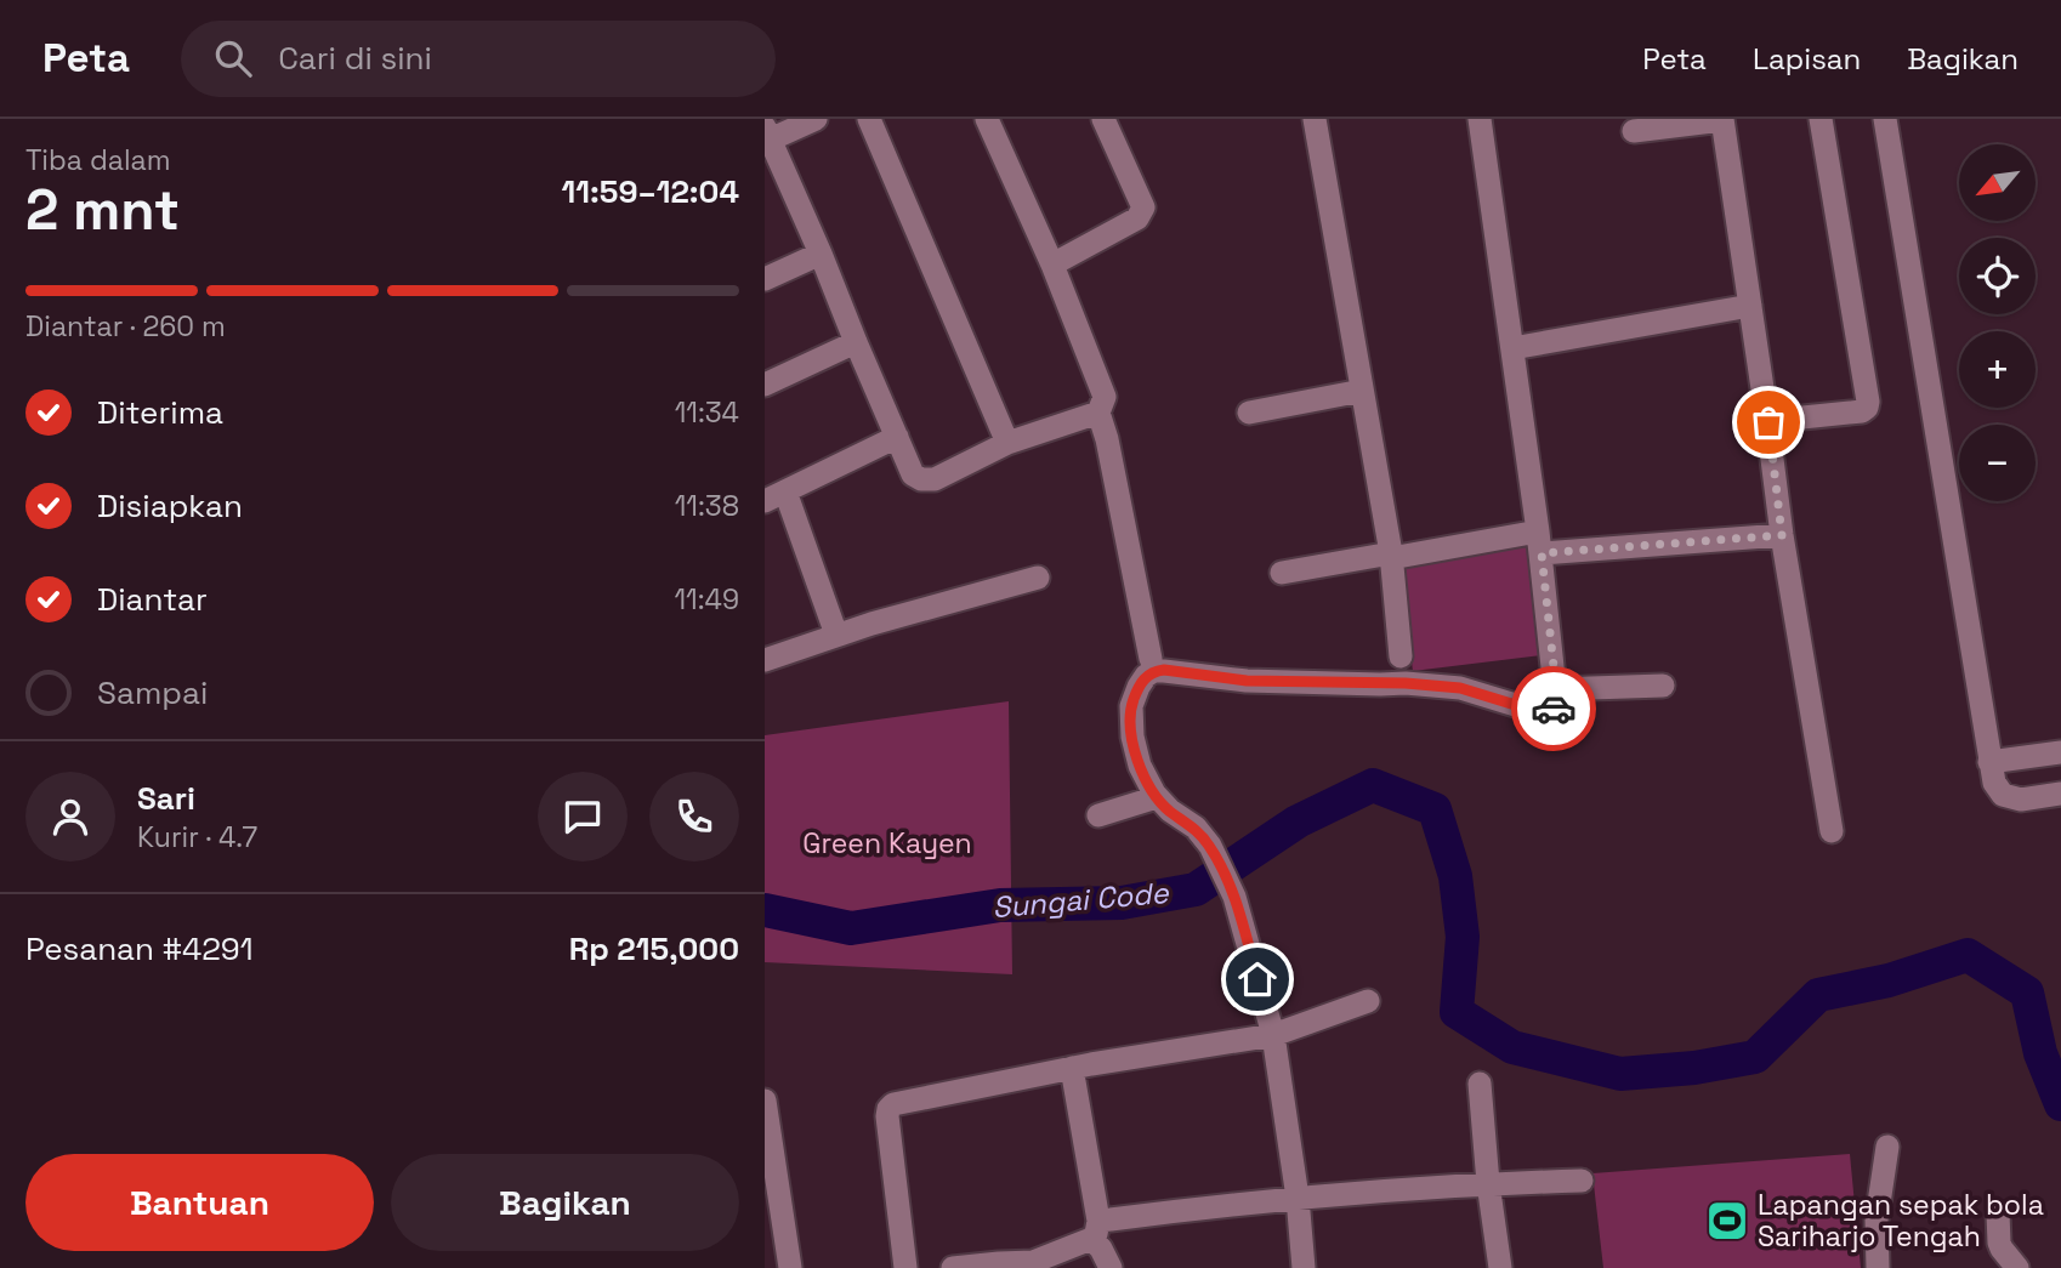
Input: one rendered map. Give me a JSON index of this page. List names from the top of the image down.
{
  "water": ["Sungai Code"],
  "parks": ["Green Kayen"],
  "places": {
    "sports": ["Lapangan sepak bola Sariharjo Tengah"]
  },
  "north": "bottom left",
  "page": {
    "header": "Peta",
    "search": "Cari di sini",
    "nav": ["Peta", "Lapisan", "Bagikan"],
    "heading": ["2 mnt", "Tiba dalam", "11:59–12:04"],
    "panel": [
      "Sari",
      "Kurir · 4.7",
      "Pesanan #4291",
      "Rp 215,000"
    ],
    "map_buttons": ["+", "−"],
    "bar": "Diantar · 260 m",
    "list": [
      ["Diterima", "11:34"],
      ["Disiapkan", "11:38"],
      ["Diantar", "11:49"],
      "Sampai"
    ],
    "buttons": ["Bantuan", "Bagikan"]
  }
}
